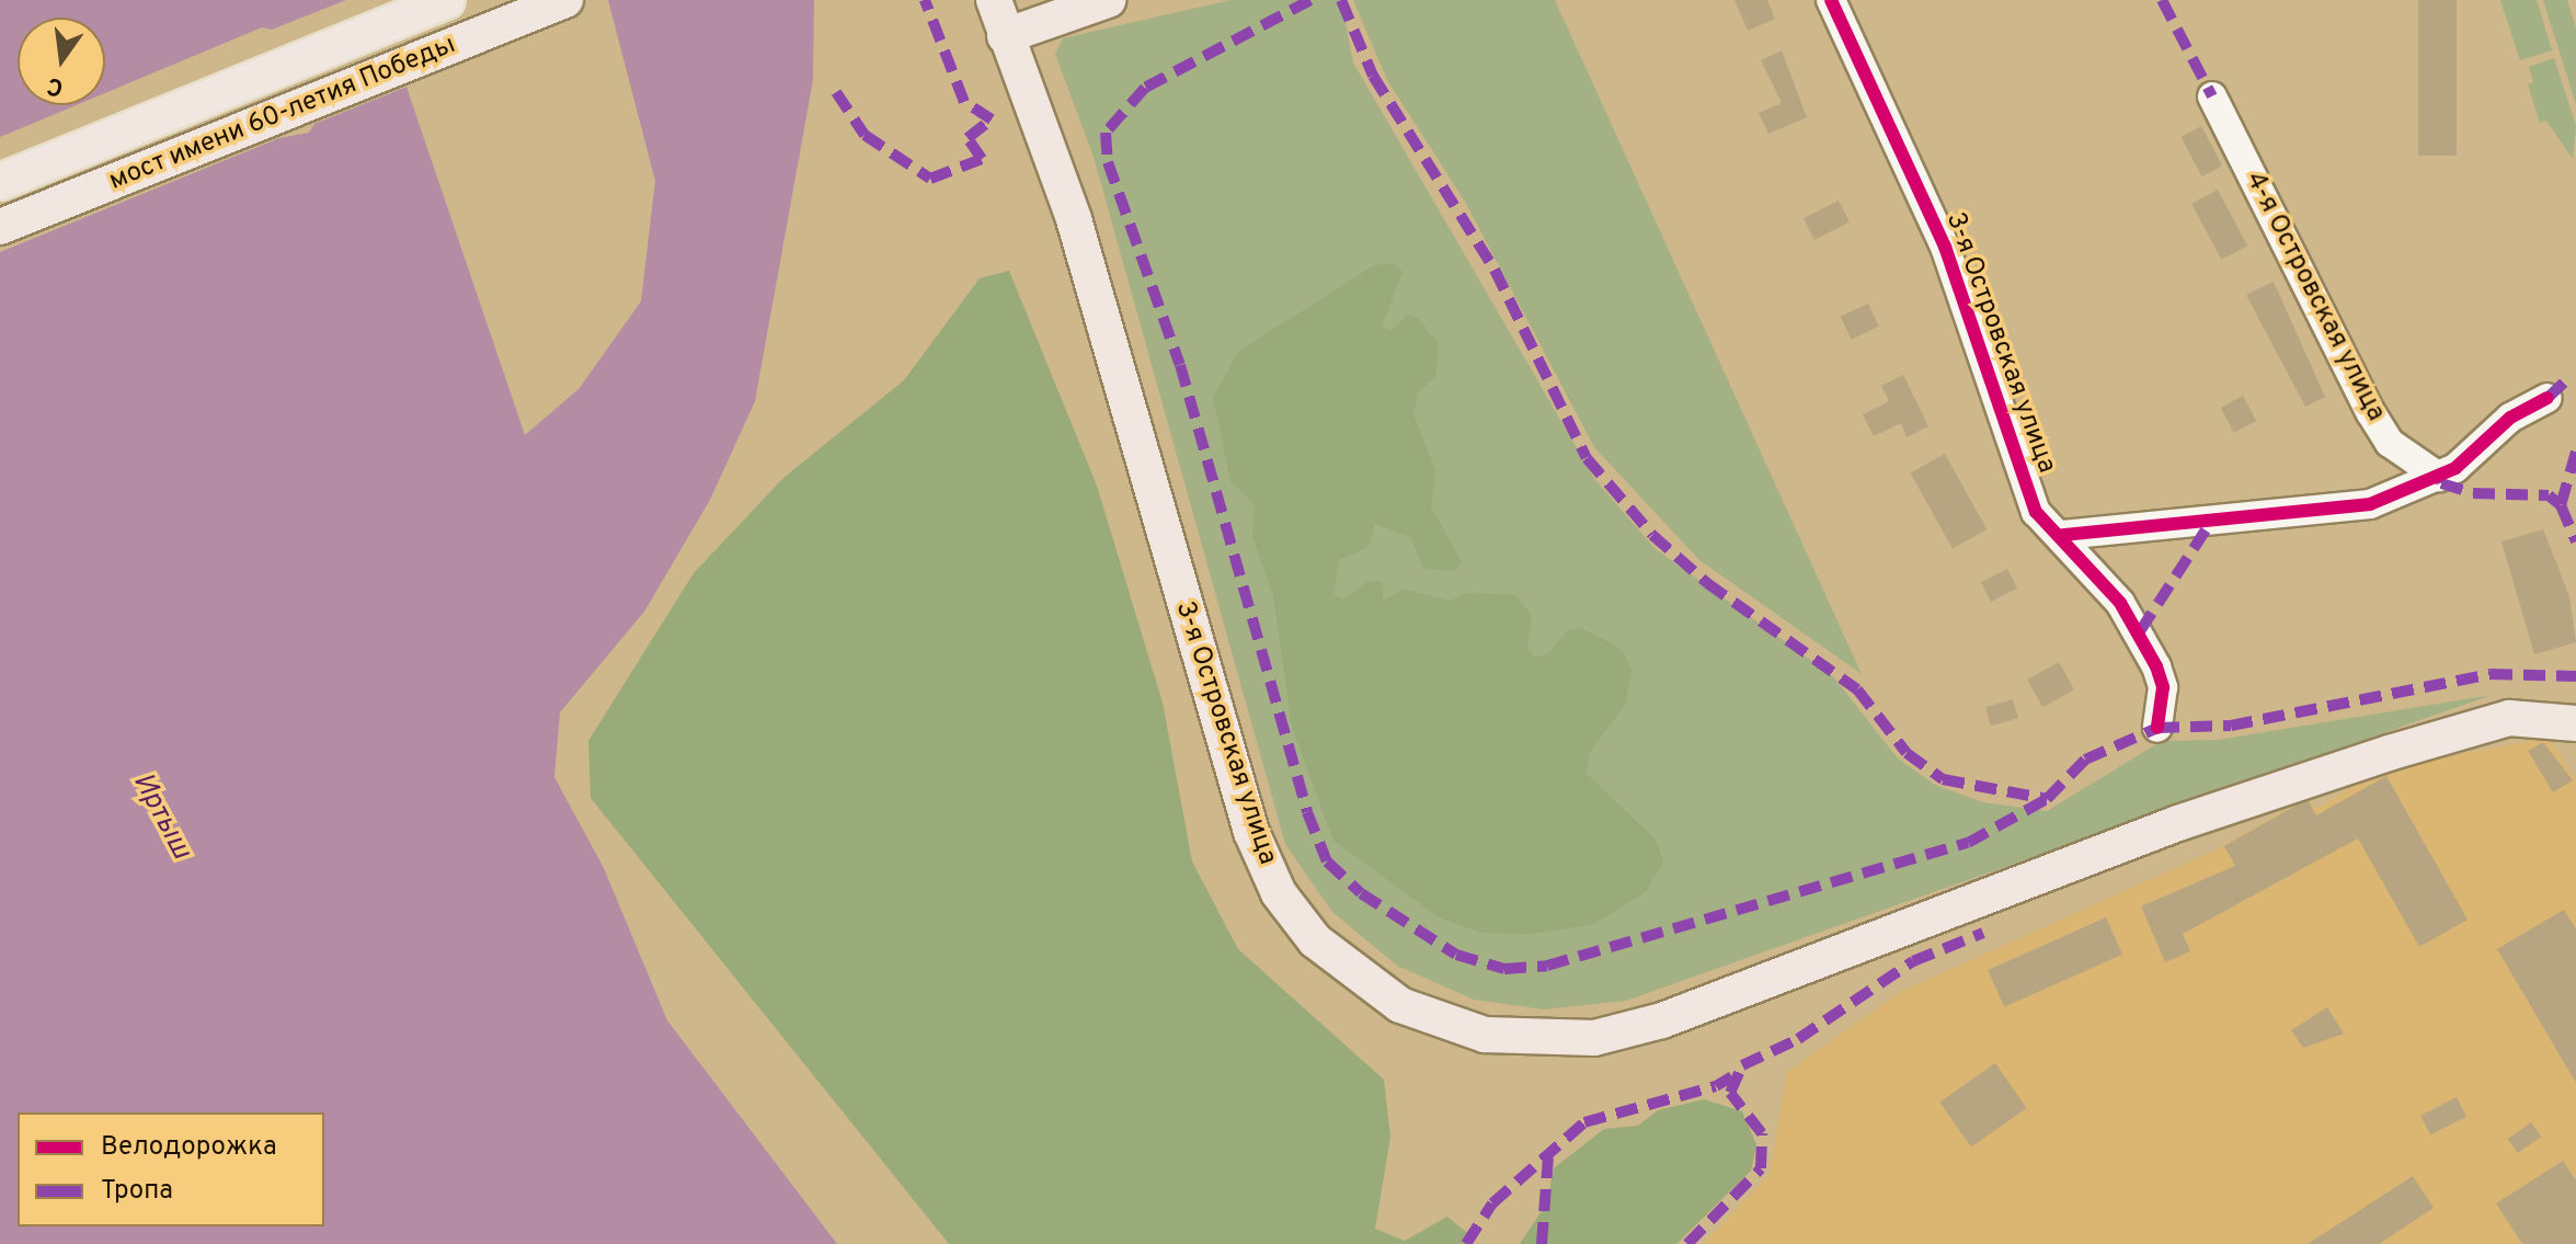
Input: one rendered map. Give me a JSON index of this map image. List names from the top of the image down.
{
  "streets": {
    "main road": ["мост имени 60-летия Победы", "3-я Островская улица"],
    "street": ["4-я Островская улица"]
  },
  "water": ["Иртыш"],
  "legend": ["Велодорожка", "Тропа"],
  "north": "bottom"
}
